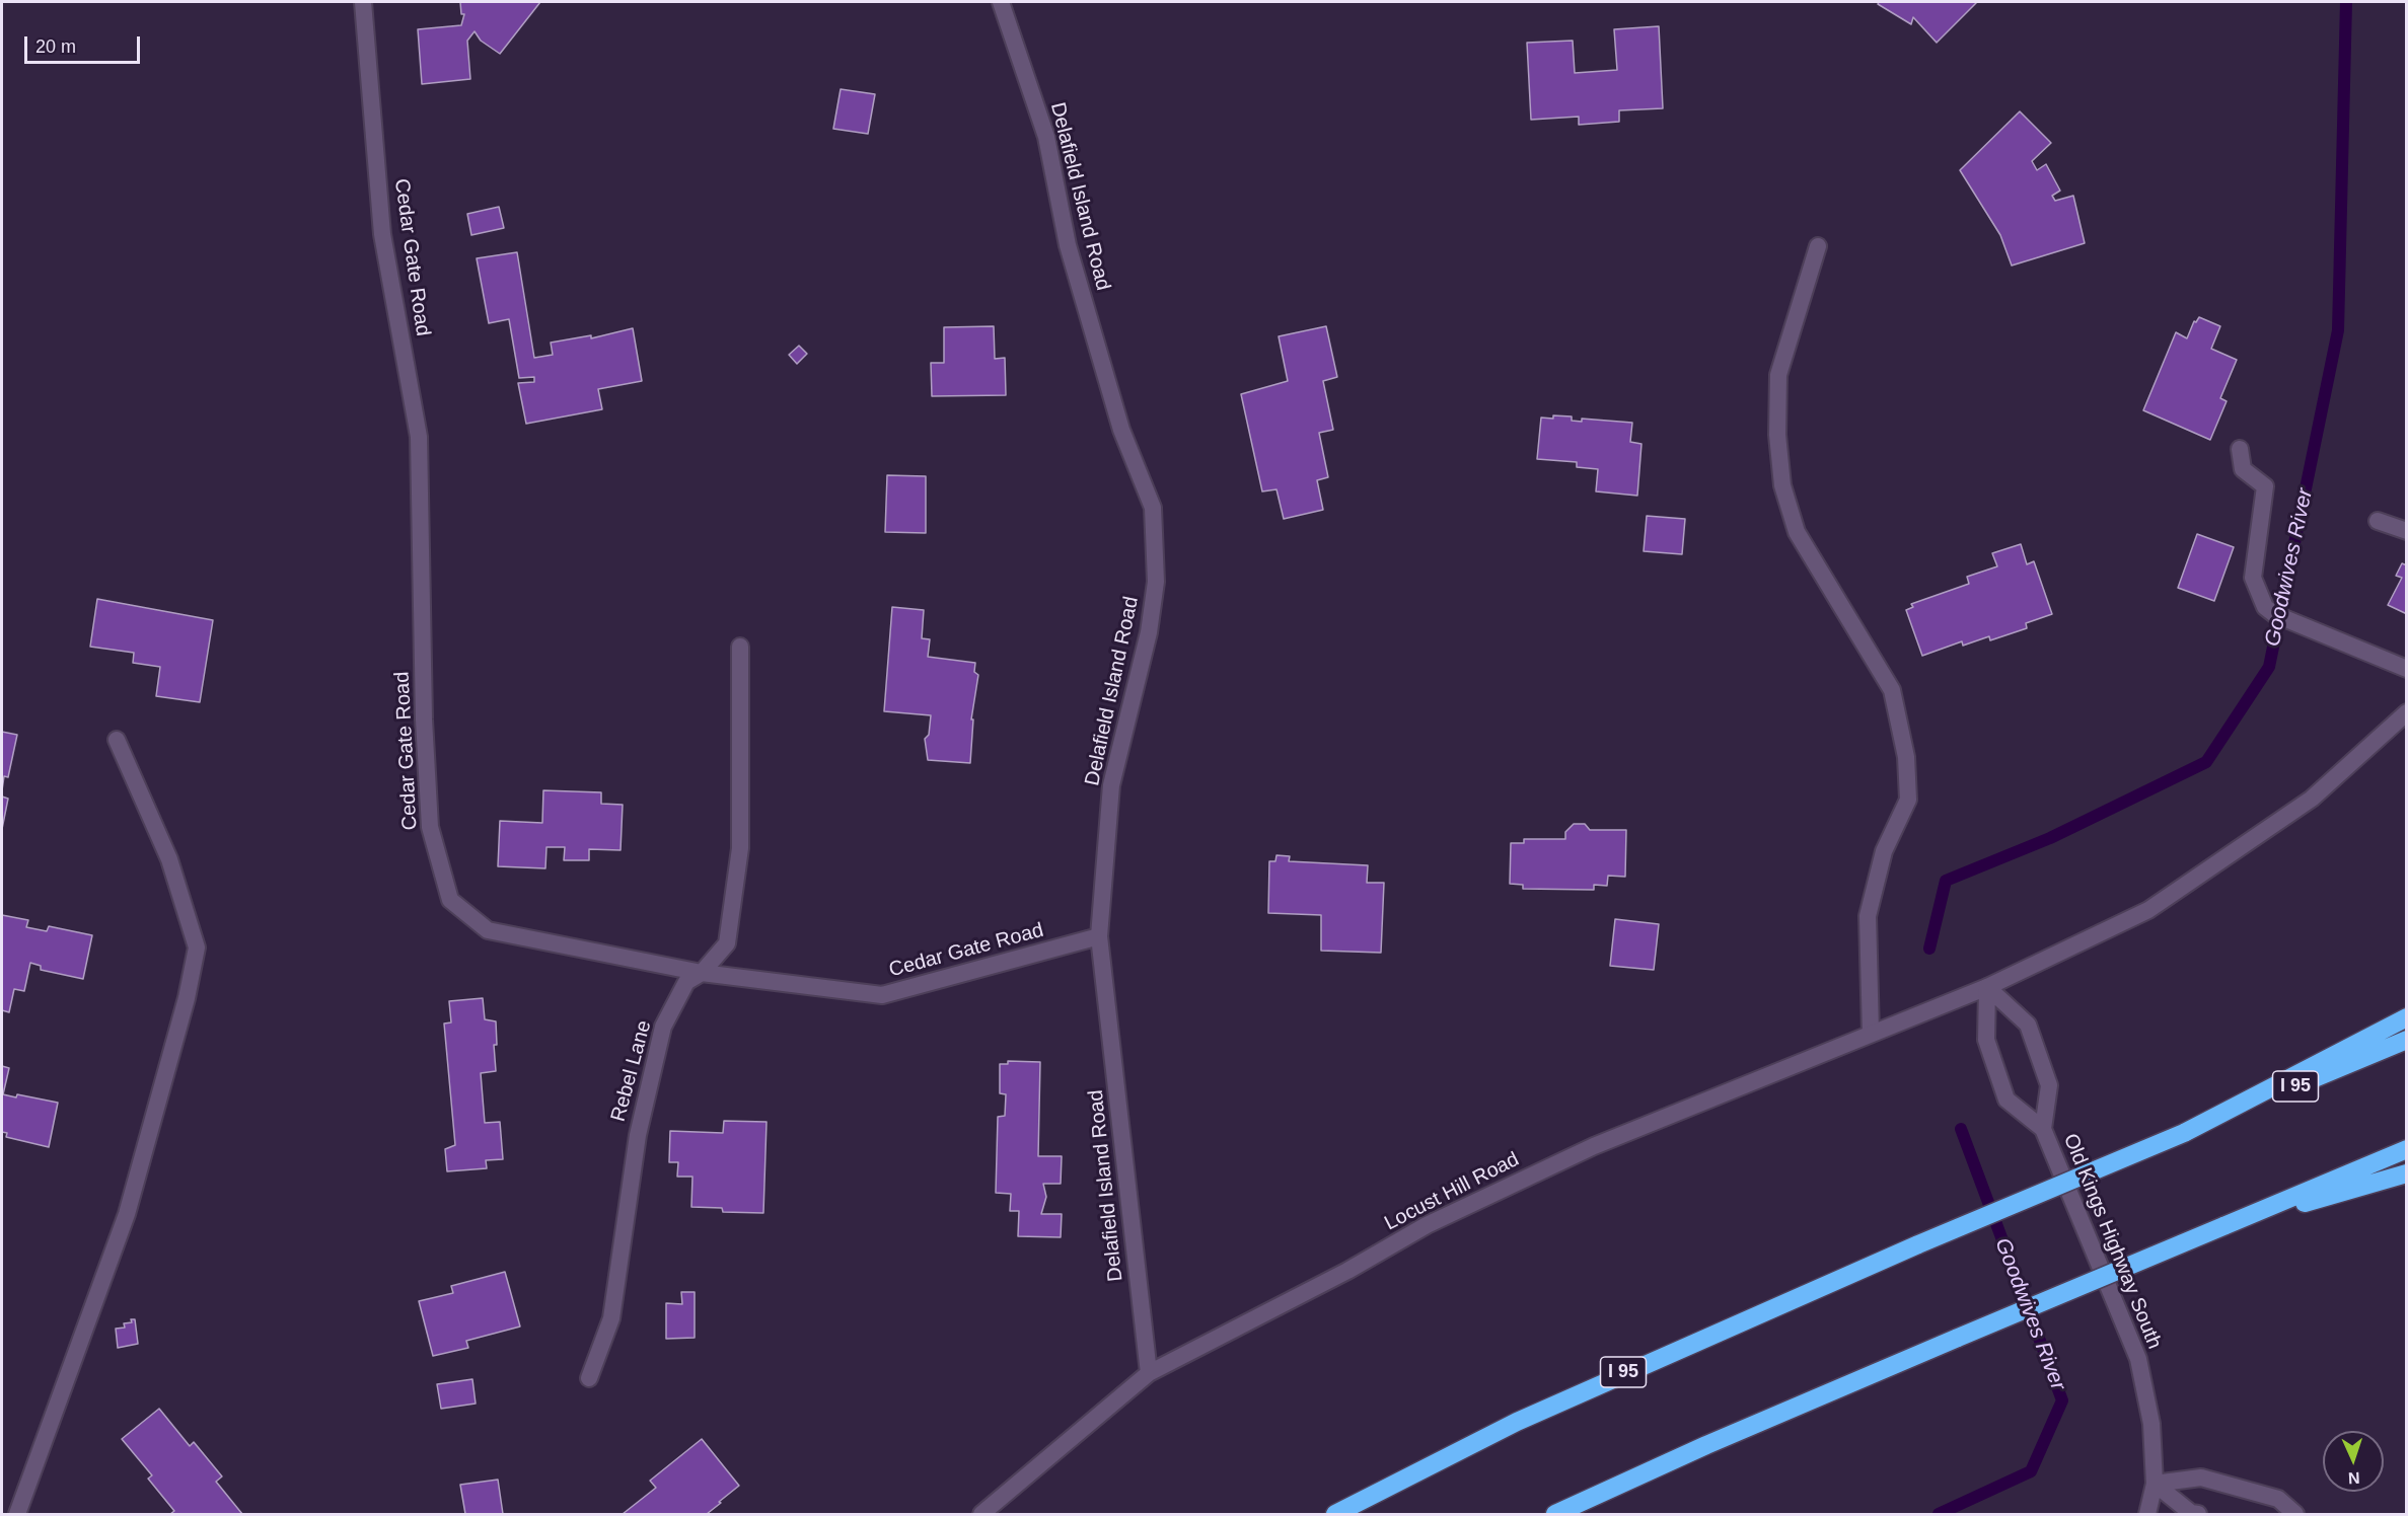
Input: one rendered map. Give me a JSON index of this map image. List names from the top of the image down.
{
  "streets": {
    "highway": ["I 95"],
    "street": [
      "Delafield Island Road",
      "Cedar Gate Road",
      "Rebel Lane",
      "Locust Hill Road",
      "Old Kings Highway South"
    ]
  },
  "crossings": [
    ["Delafield Island Road", "Cedar Gate Road"],
    ["Delafield Island Road", "Locust Hill Road"],
    ["Cedar Gate Road", "Rebel Lane"],
    ["Locust Hill Road", "Old Kings Highway South"]
  ],
  "water": ["Goodwives River"],
  "scale_bar": "20 m",
  "north": "bottom"
}
